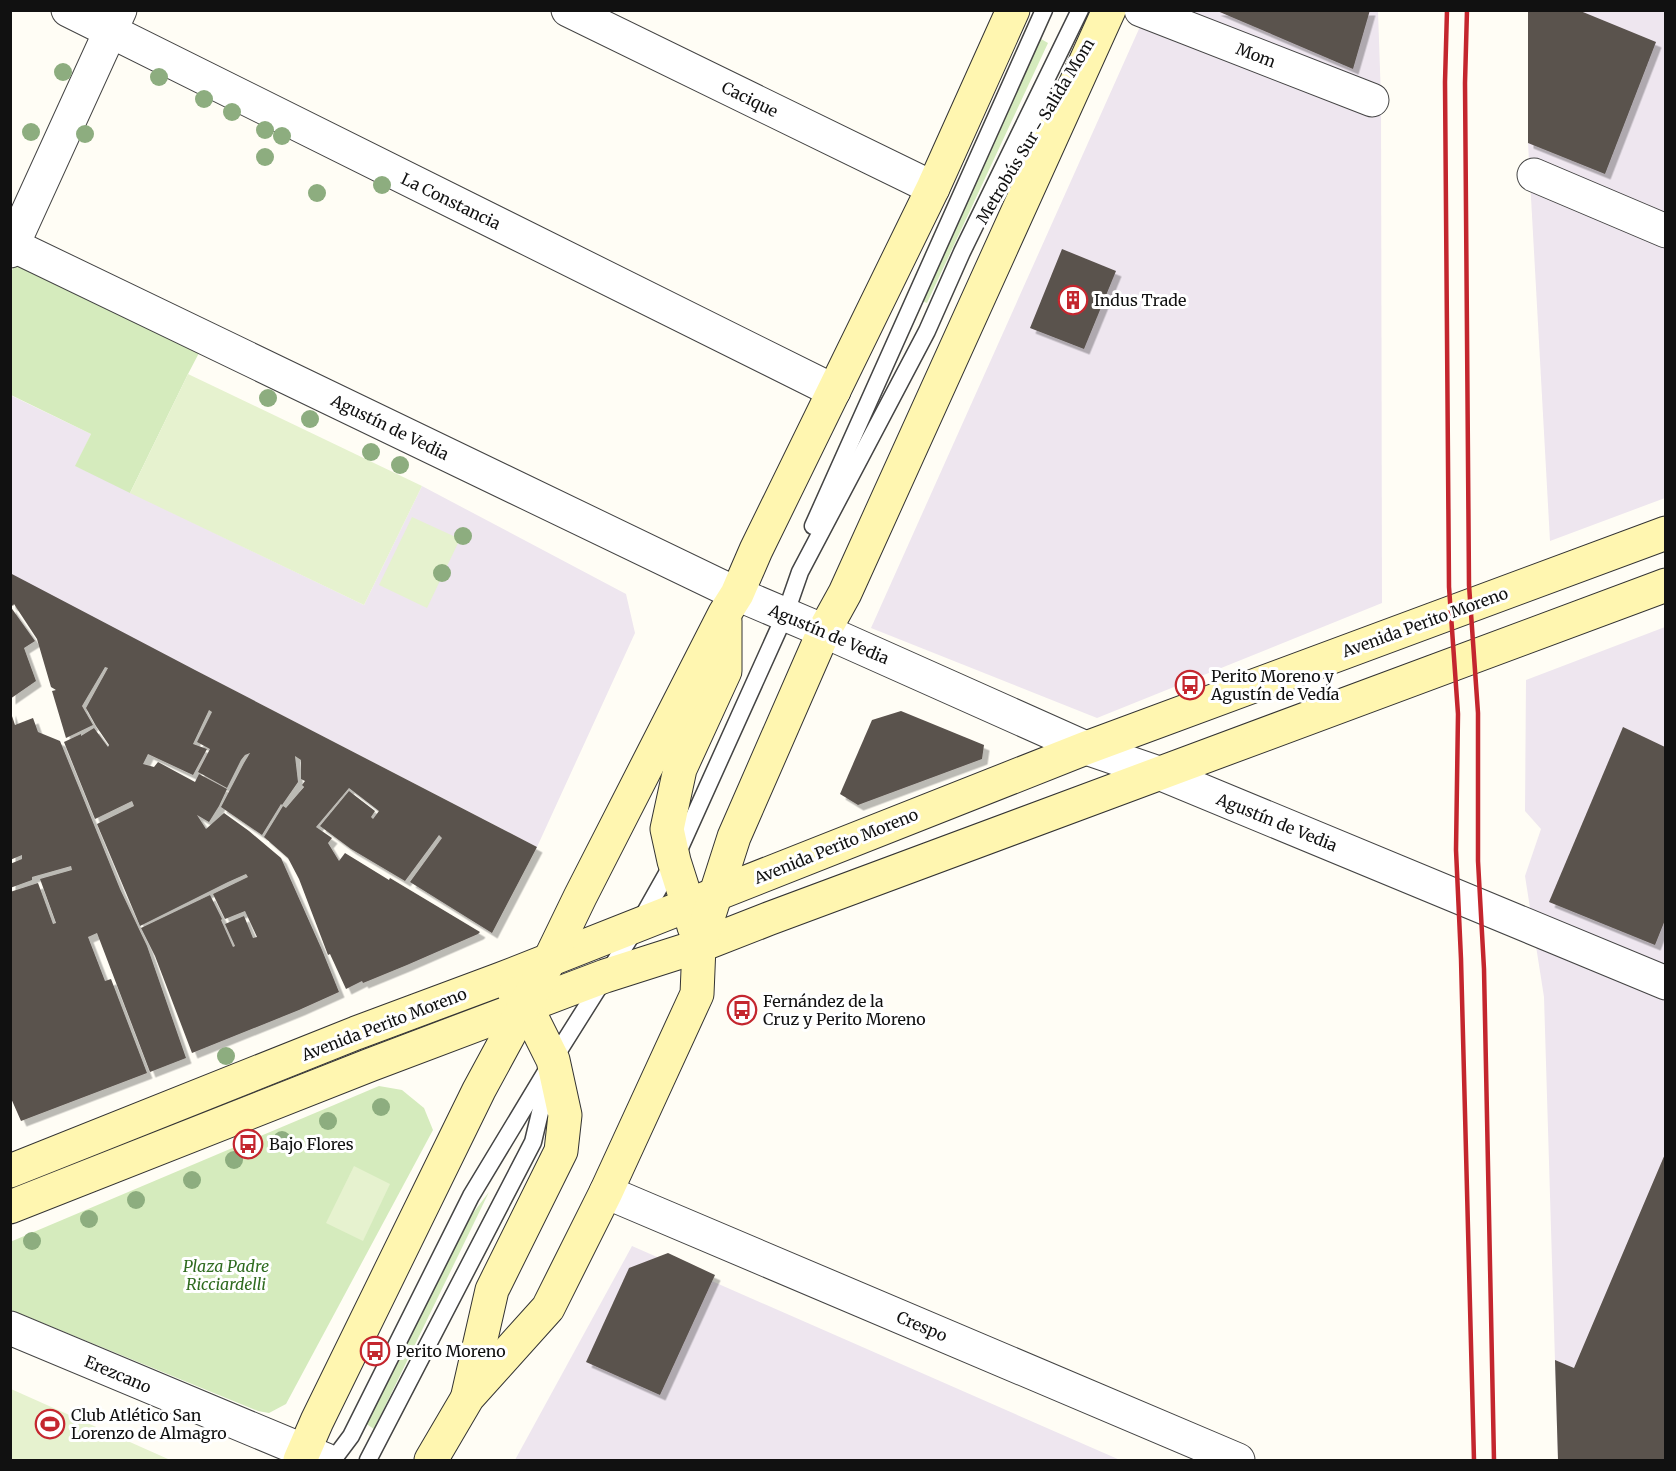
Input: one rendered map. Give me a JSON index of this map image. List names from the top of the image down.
{
  "streets": {
    "main road": ["Avenida Perito Moreno"],
    "street": [
      "Mom",
      "Cacique",
      "La Constancia",
      "Agustín de Vedia",
      "Crespo",
      "Erezcano"
    ],
    "lane": ["Metrobús Sur - Salida Mom"]
  },
  "crossings": [
    ["Agustín de Vedia", "Avenida Perito Moreno"]
  ],
  "parks": ["Plaza Padre Ricciardelli"],
  "places": {
    "building": ["Indus Trade"],
    "bus stop": [
      "Perito Moreno y Agustín de Vedía",
      "Fernández de la Cruz y Perito Moreno",
      "Bajo Flores",
      "Perito Moreno"
    ],
    "sports": ["Club Atlético San Lorenzo de Almagro"]
  }
}
